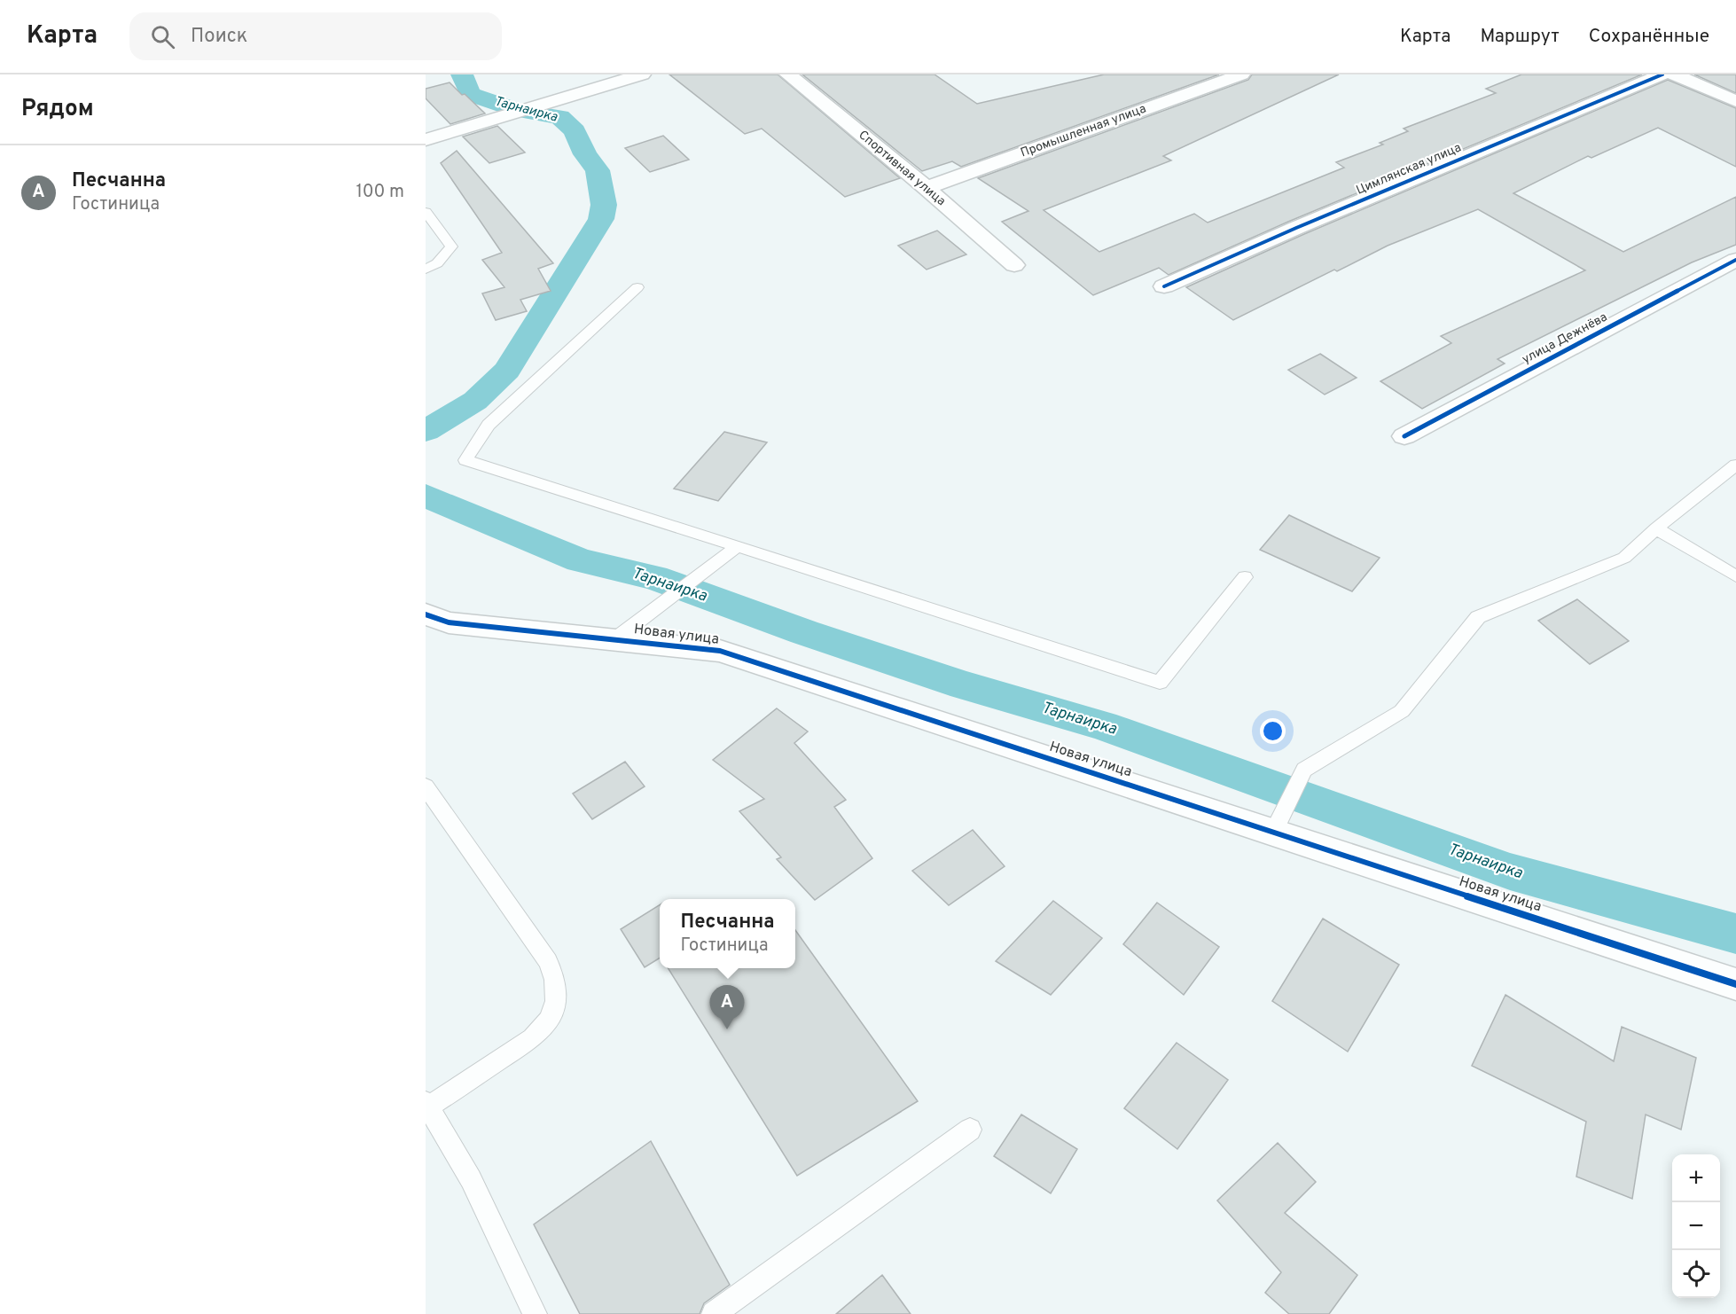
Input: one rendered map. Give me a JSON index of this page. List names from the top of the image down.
{
  "streets": {
    "street": [
      "Промышленная улица",
      "Спортивная улица",
      "Цимлянская улица",
      "улица Дежнёва",
      "Новая улица"
    ]
  },
  "crossings": [
    ["Промышленная улица", "Спортивная улица"]
  ],
  "water": ["Тарнаирка"],
  "page": {
    "header": "Карта",
    "search": "Поиск",
    "nav": ["Карта", "Маршрут", "Сохранённые"],
    "heading": "Рядом",
    "list": [
      {
        "mark": "A",
        "name": "Песчанна",
        "note": "Гостиница",
        "value": "100 m"
      }
    ],
    "popup": ["Песчанна", "Гостиница"],
    "pins": "A",
    "map_buttons": ["+", "−"]
  }
}
